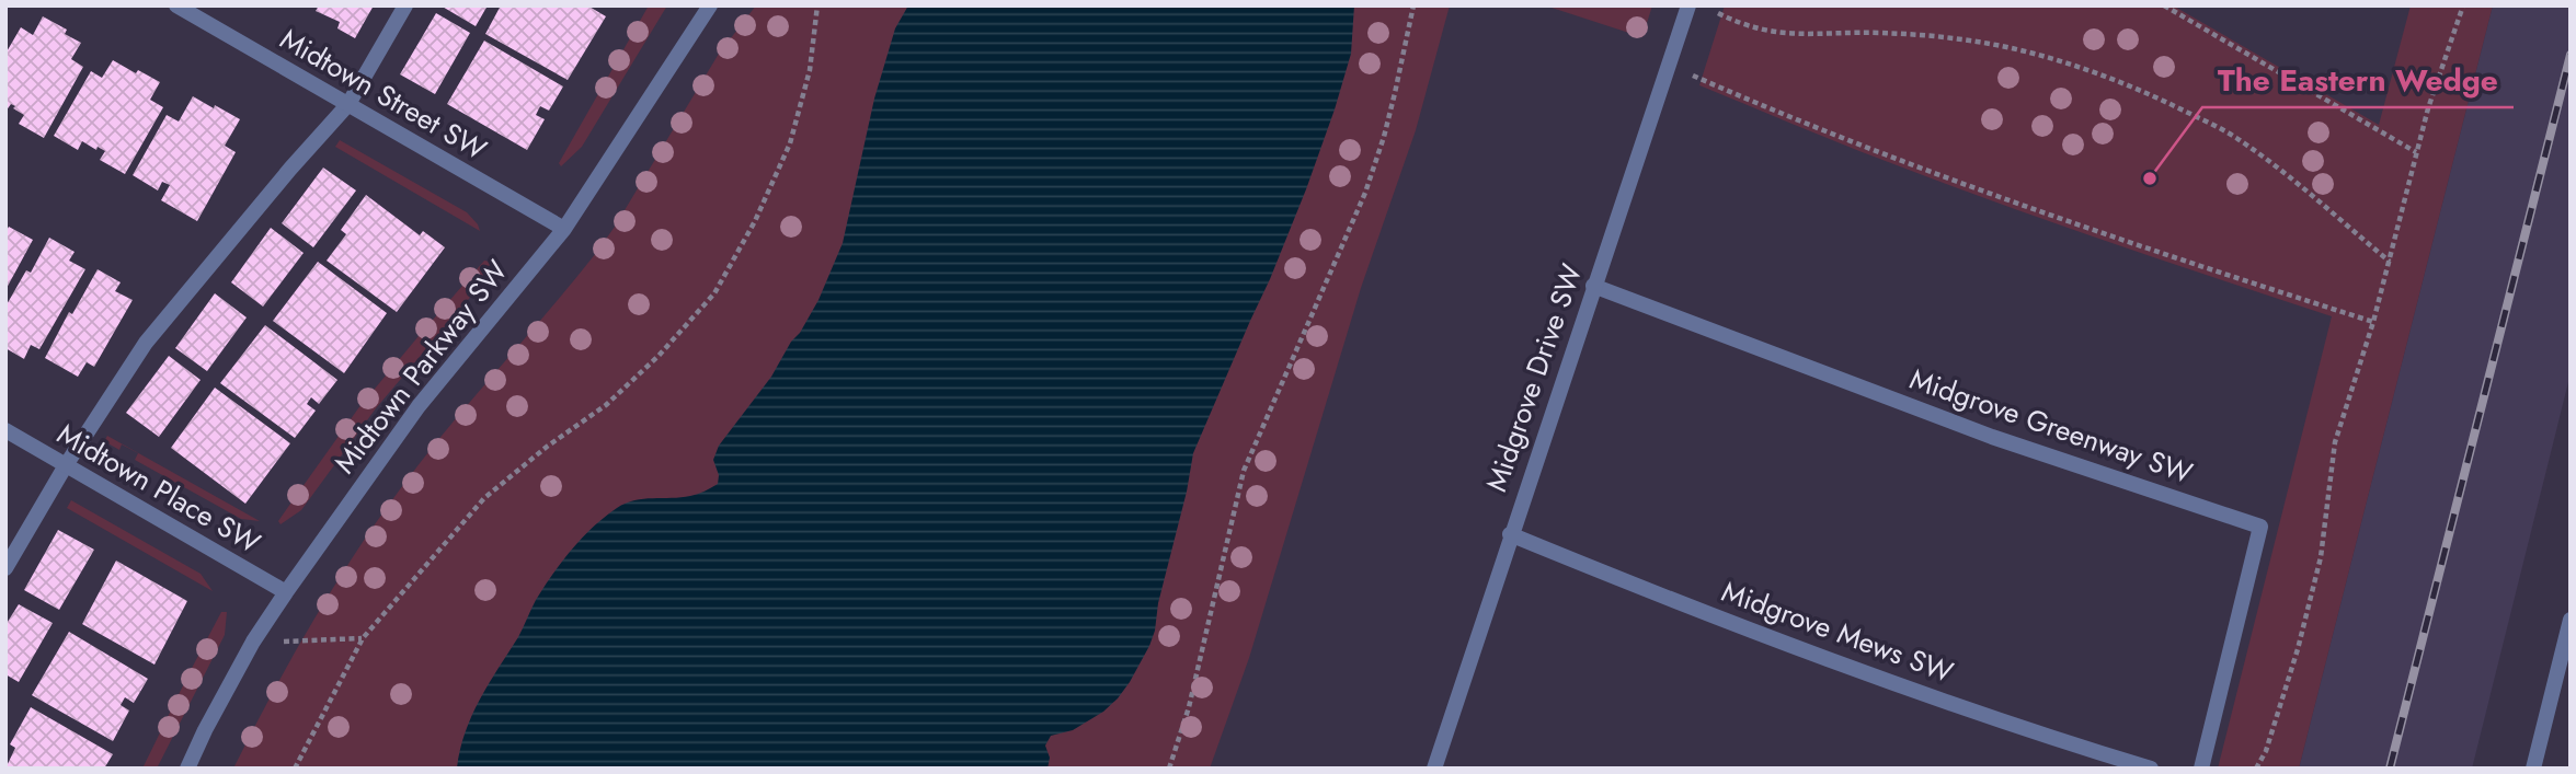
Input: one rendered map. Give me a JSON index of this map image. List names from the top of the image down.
{
  "streets": {
    "street": [
      "Midtown Street SW",
      "Midtown Parkway SW",
      "Midgrove Drive SW",
      "Midgrove Greenway SW",
      "Midtown Place SW",
      "Midgrove Mews SW"
    ]
  },
  "crossings": [
    ["Midtown Street SW", "Midtown Parkway SW"],
    ["Midtown Parkway SW", "Midtown Place SW"],
    ["Midgrove Drive SW", "Midgrove Greenway SW"],
    ["Midgrove Drive SW", "Midgrove Mews SW"]
  ],
  "places": ["The Eastern Wedge"]
}
